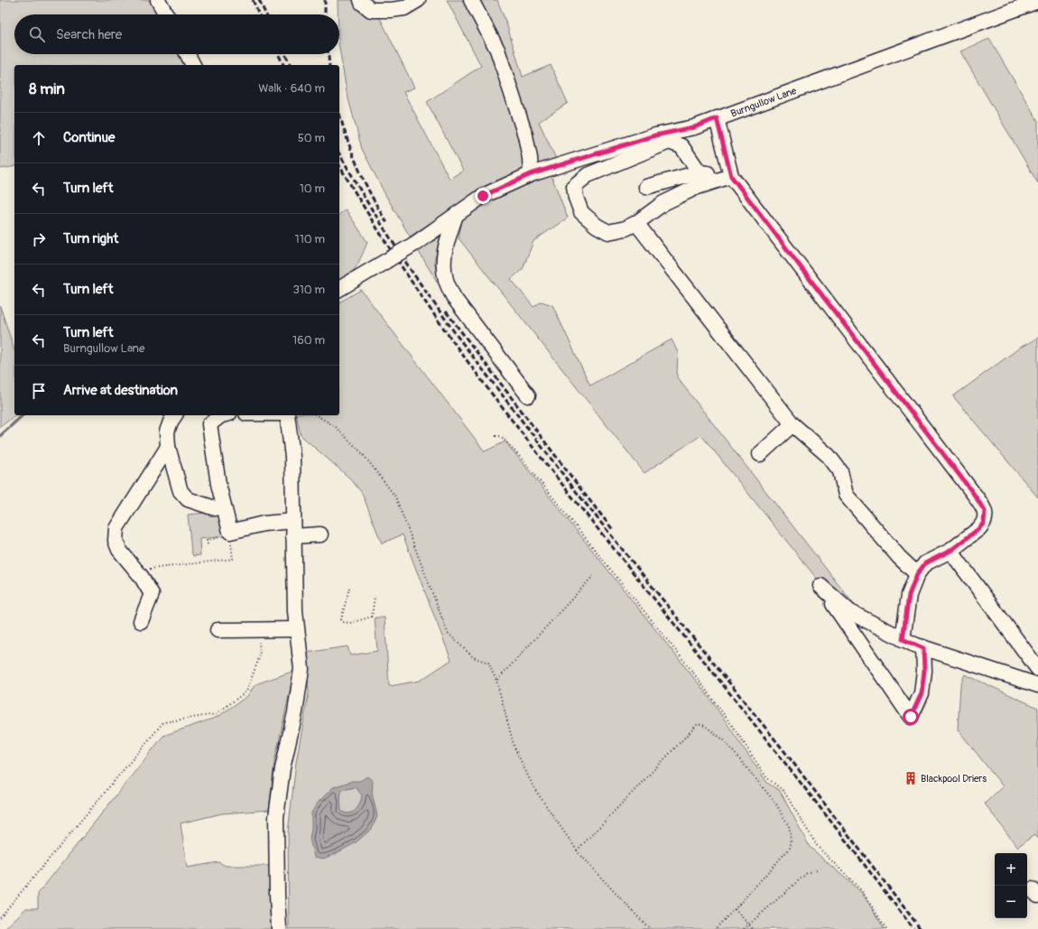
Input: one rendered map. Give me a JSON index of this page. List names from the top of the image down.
{
  "streets": {
    "street": ["Burngullow Lane"]
  },
  "places": {
    "building": ["Blackpool Driers"]
  },
  "page": {
    "search": "Search here",
    "heading": ["8 min", "Walk · 640 m"],
    "list": [
      ["Continue", "50 m"],
      ["Turn left", "10 m"],
      ["Turn right", "110 m"],
      ["Turn left", "310 m"],
      ["Turn left", "Burngullow Lane", "160 m"],
      "Arrive at destination"
    ],
    "map_buttons": ["+", "−"]
  }
}
